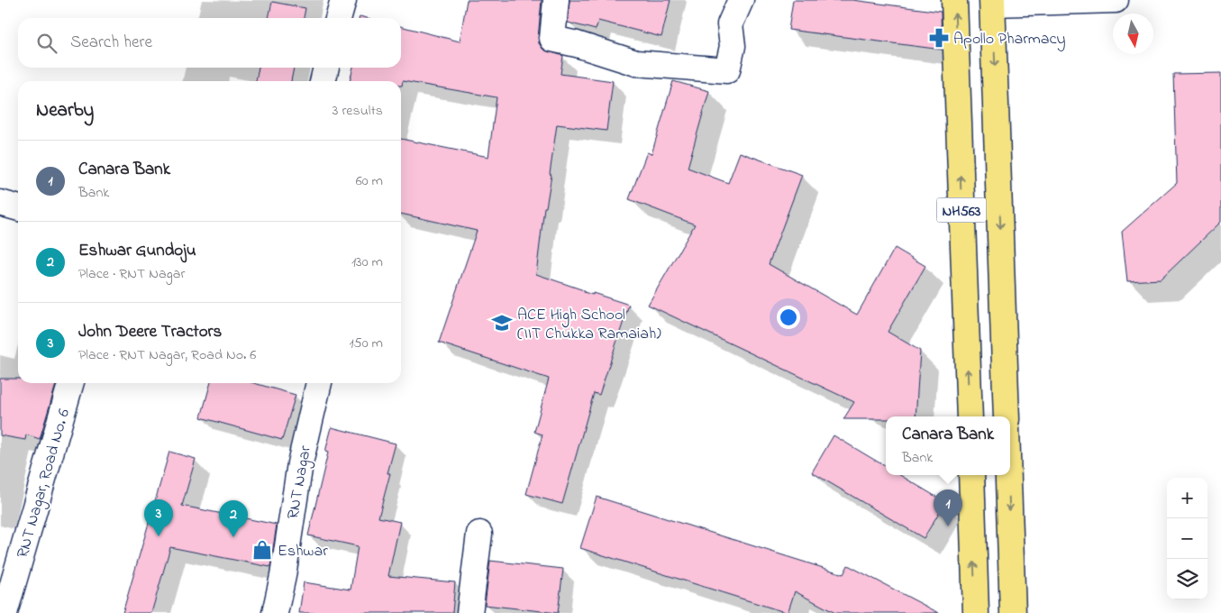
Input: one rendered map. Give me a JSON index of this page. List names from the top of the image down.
{
  "streets": {
    "highway": ["NH563"],
    "street": ["RNT Nagar", "RNT Nagar, Road No. 6"]
  },
  "places": {
    "pharmacy": ["Apollo Pharmacy"],
    "school or university": ["ACE High School (IIT Chukka Ramaiah)"],
    "shop": ["Eshwar"]
  },
  "north": "bottom",
  "page": {
    "search": "Search here",
    "heading": ["Nearby", "3 results"],
    "list": [
      {
        "mark": "1",
        "name": "Canara Bank",
        "note": "Bank",
        "value": "60 m"
      },
      {
        "mark": "2",
        "name": "Eshwar Gundoju",
        "note": "Place · RNT Nagar",
        "value": "130 m"
      },
      {
        "mark": "3",
        "name": "John Deere Tractors",
        "note": "Place · RNT Nagar, Road No. 6",
        "value": "150 m"
      }
    ],
    "popup": ["Canara Bank", "Bank"],
    "map_buttons": ["+", "−"],
    "pins": ["1", "3", "2"]
  }
}
